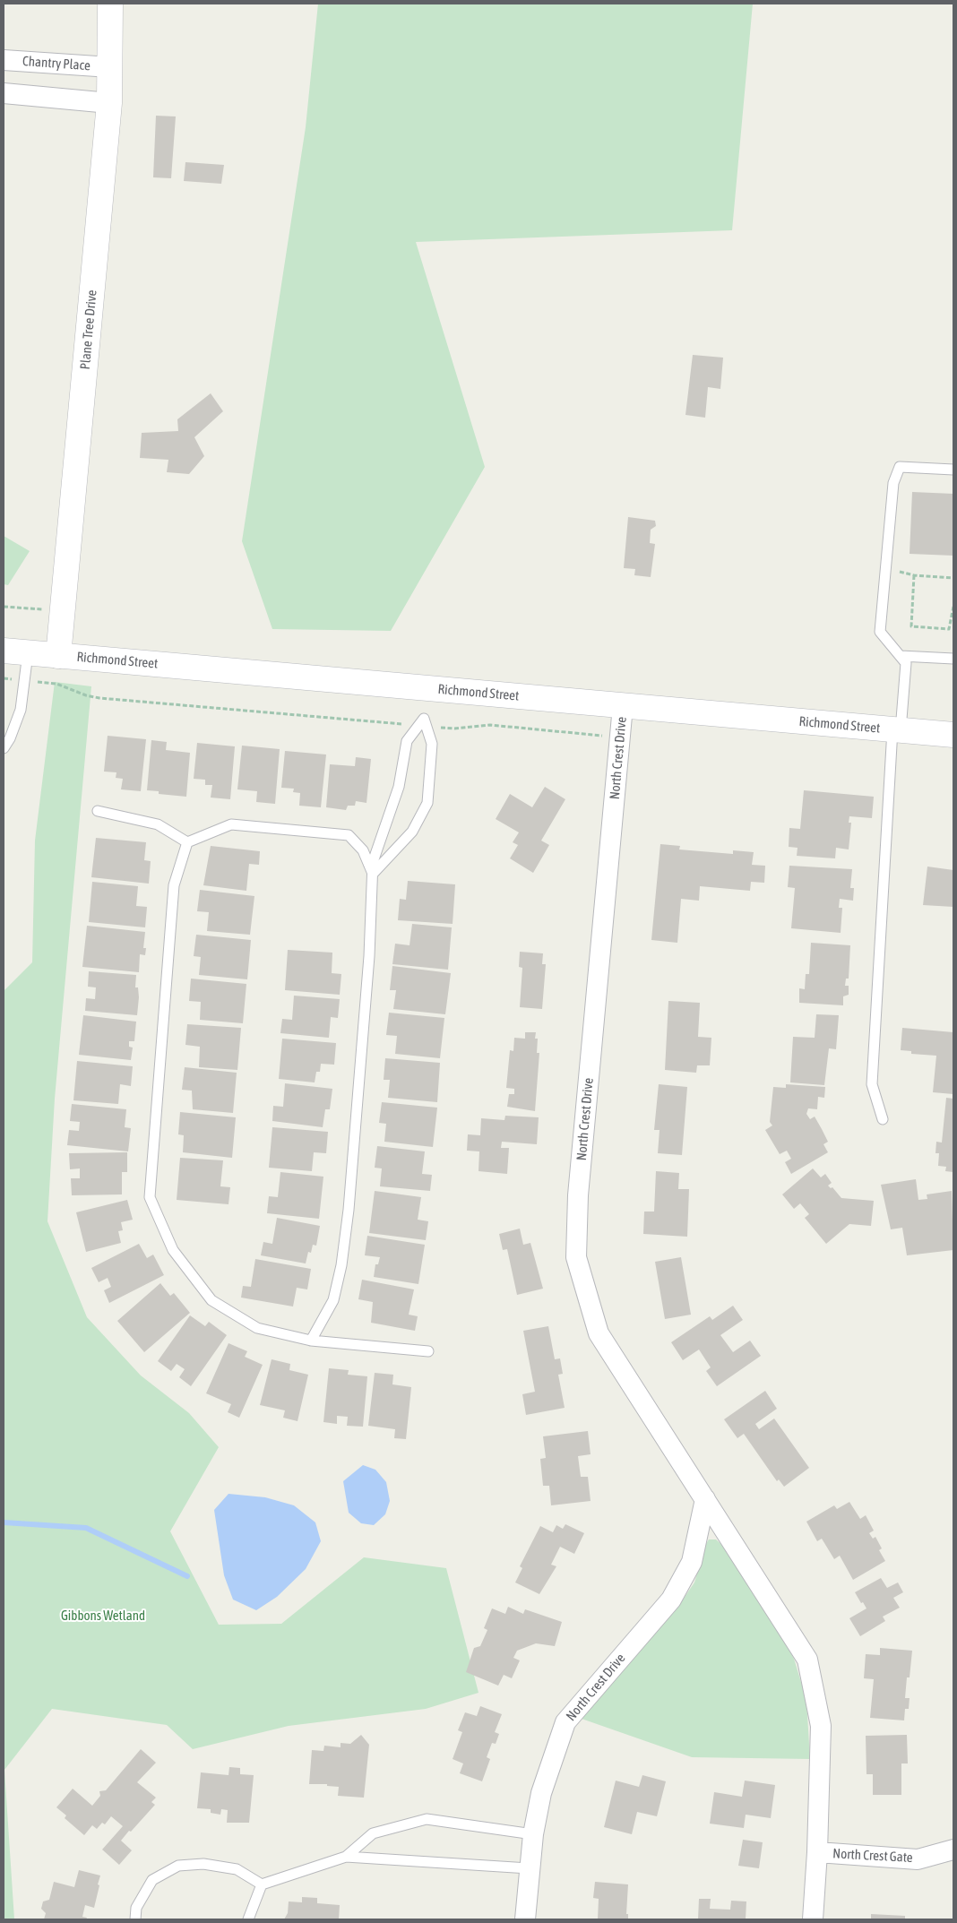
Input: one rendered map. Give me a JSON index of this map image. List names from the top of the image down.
{
  "streets": {
    "main road": ["Plane Tree Drive", "Richmond Street"],
    "street": ["Chantry Place", "North Crest Drive", "North Crest Gate"]
  },
  "crossings": [
    ["Chantry Place", "Plane Tree Drive"],
    ["Plane Tree Drive", "Richmond Street"],
    ["Richmond Street", "North Crest Drive"],
    ["North Crest Drive", "North Crest Gate"]
  ],
  "parks": ["Gibbons Wetland"]
}
